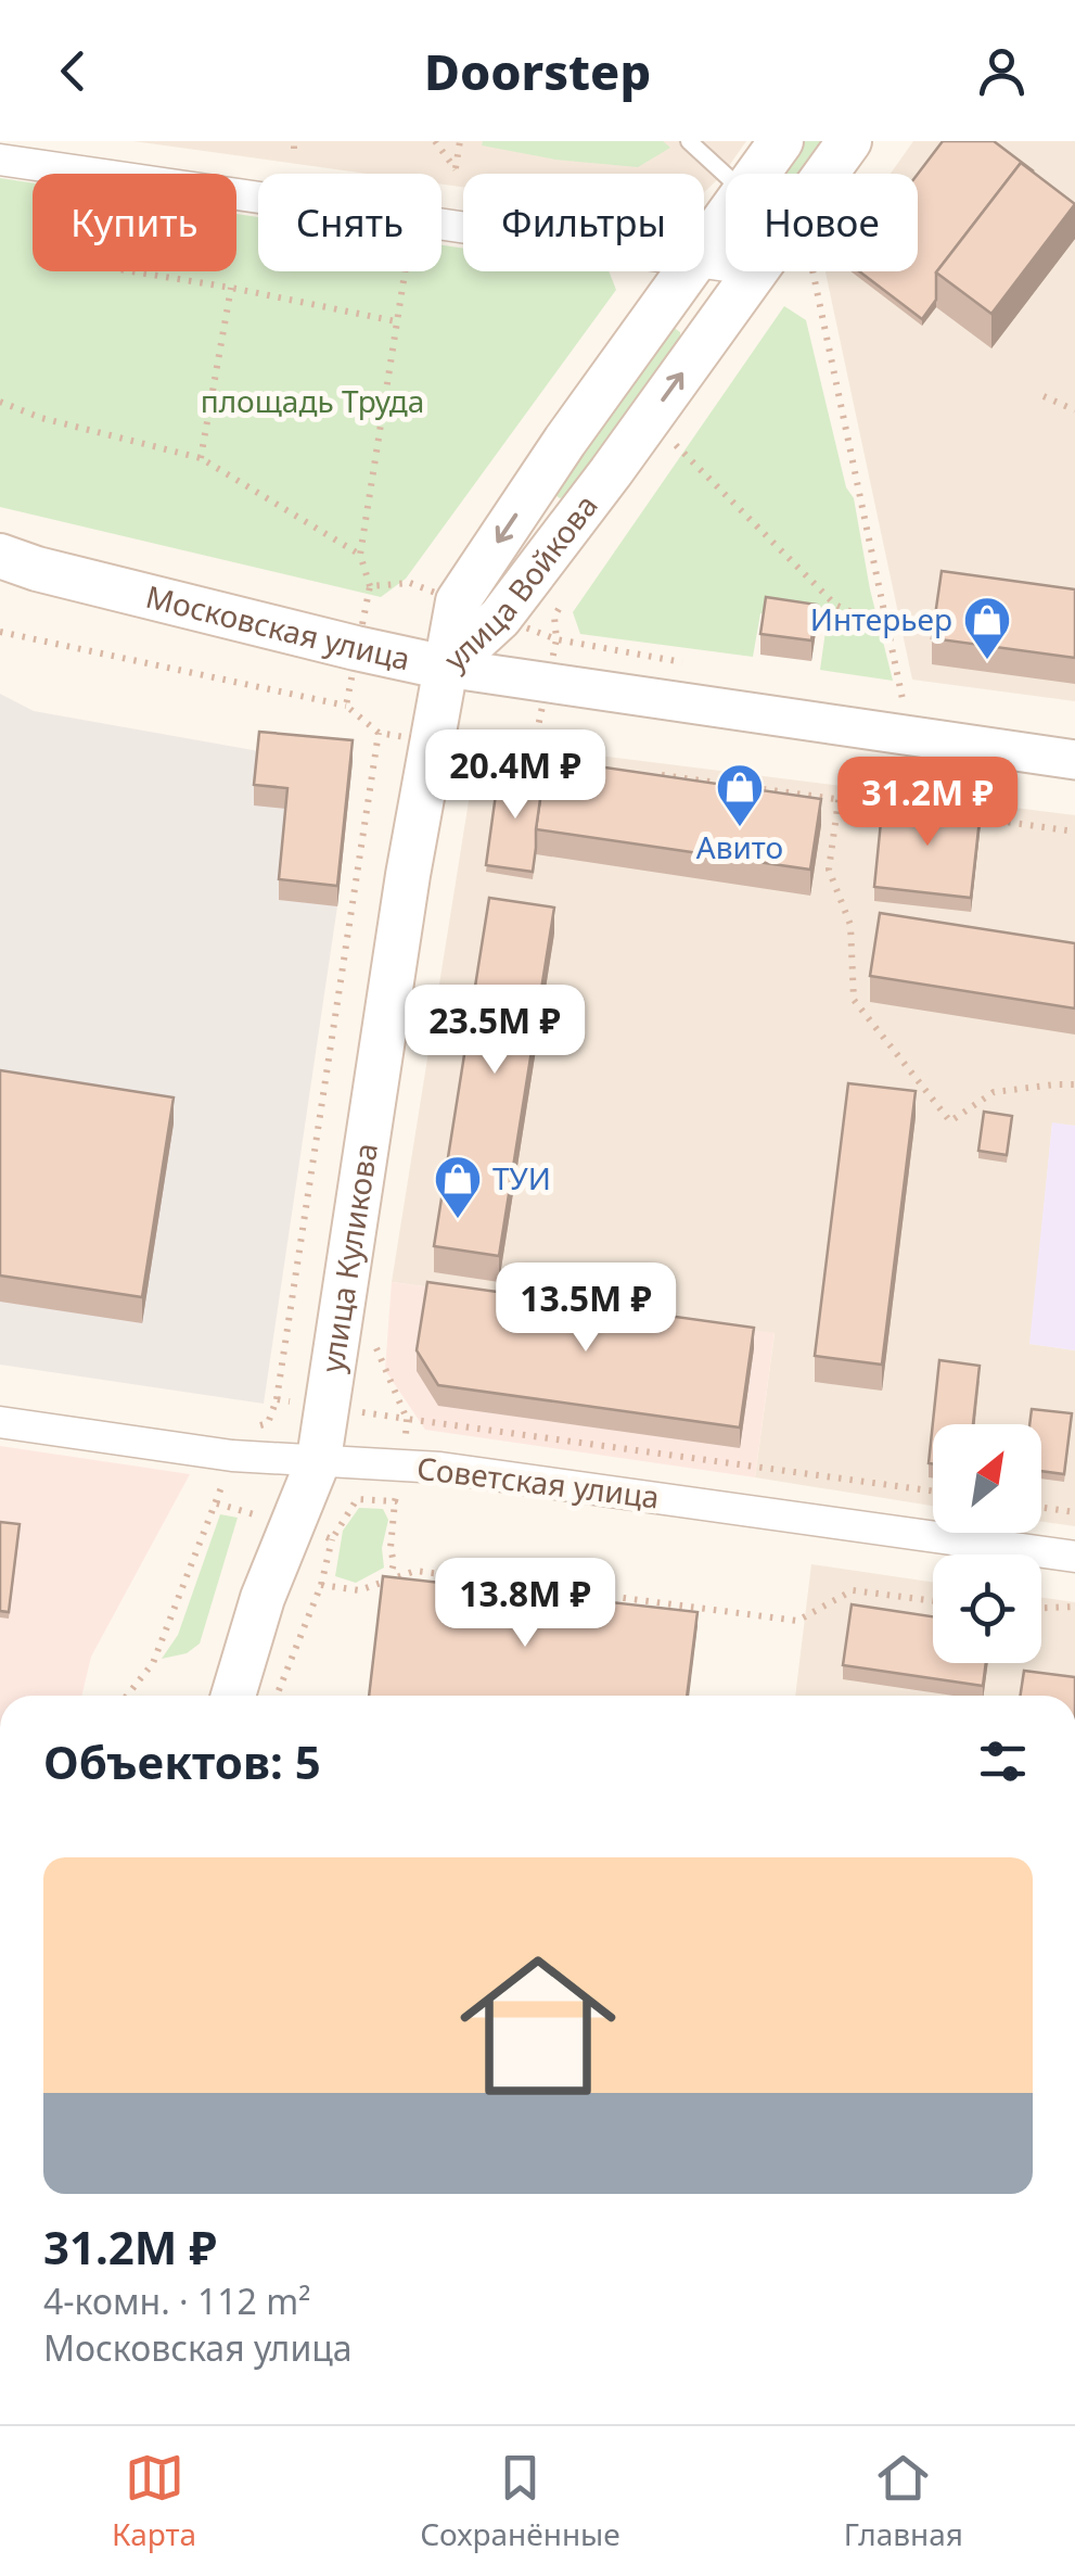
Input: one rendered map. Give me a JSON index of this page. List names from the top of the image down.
{
  "streets": {
    "main road": ["улица Войкова", "Московская улица", "улица Куликова"],
    "street": ["Советская улица"]
  },
  "crossings": [
    ["улица Войкова", "Московская улица"],
    ["улица Войкова", "улица Куликова"],
    ["Московская улица", "улица Куликова"],
    ["улица Куликова", "Советская улица"]
  ],
  "parks": ["площадь Труда"],
  "places": {
    "shop": ["Интерьер", "Авито", "ТУИ"]
  },
  "north": "top right",
  "page": {
    "header": "Doorstep",
    "chip": [
      "Купить",
      "Снять",
      "Фильтры",
      "Новое"
    ],
    "price": [
      "20.4M ₽",
      "31.2M ₽",
      "23.5M ₽",
      "13.5M ₽",
      "13.8M ₽"
    ],
    "heading": "Объектов: 5",
    "list": [
      {
        "name": "31.2M ₽",
        "note": "4-комн. · 112 m² · Московская улица"
      }
    ],
    "tabs": ["Карта", "Сохранённые", "Главная"]
  }
}
